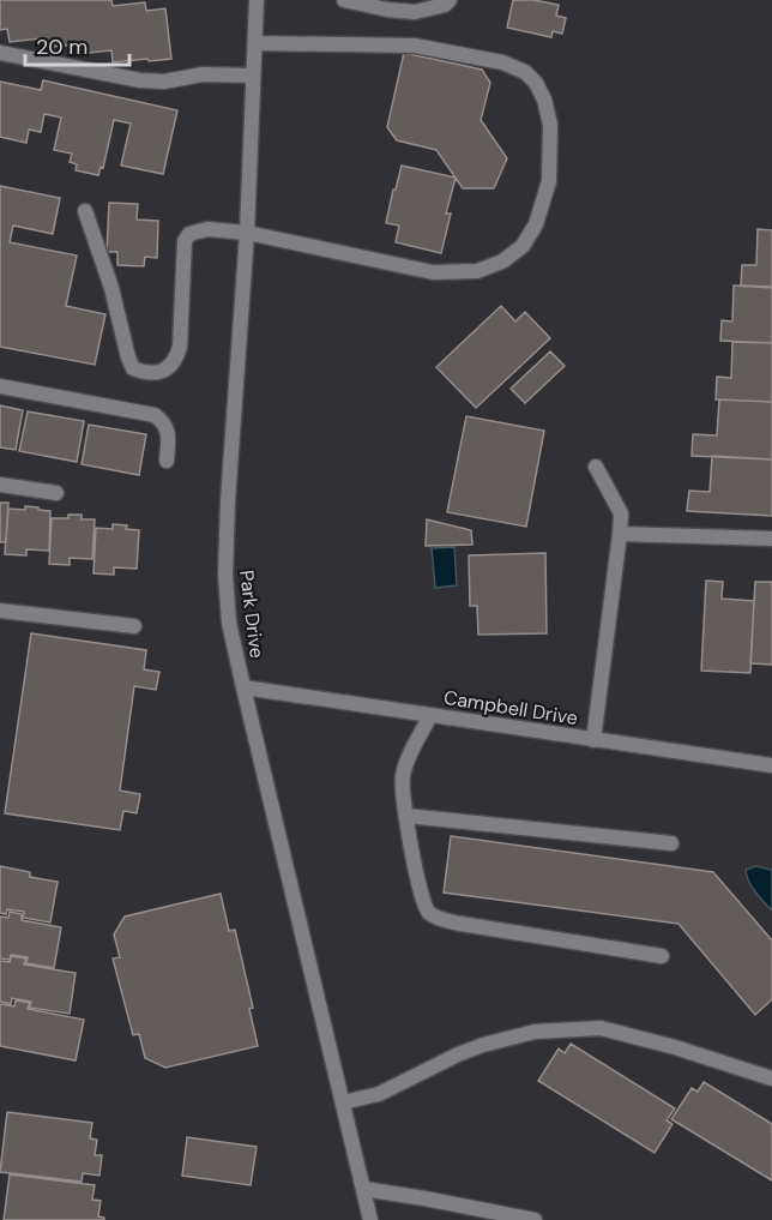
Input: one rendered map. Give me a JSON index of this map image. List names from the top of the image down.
{
  "streets": {
    "street": ["Park Drive", "Campbell Drive"]
  },
  "crossings": [
    ["Park Drive", "Campbell Drive"]
  ],
  "scale_bar": "20 m"
}
